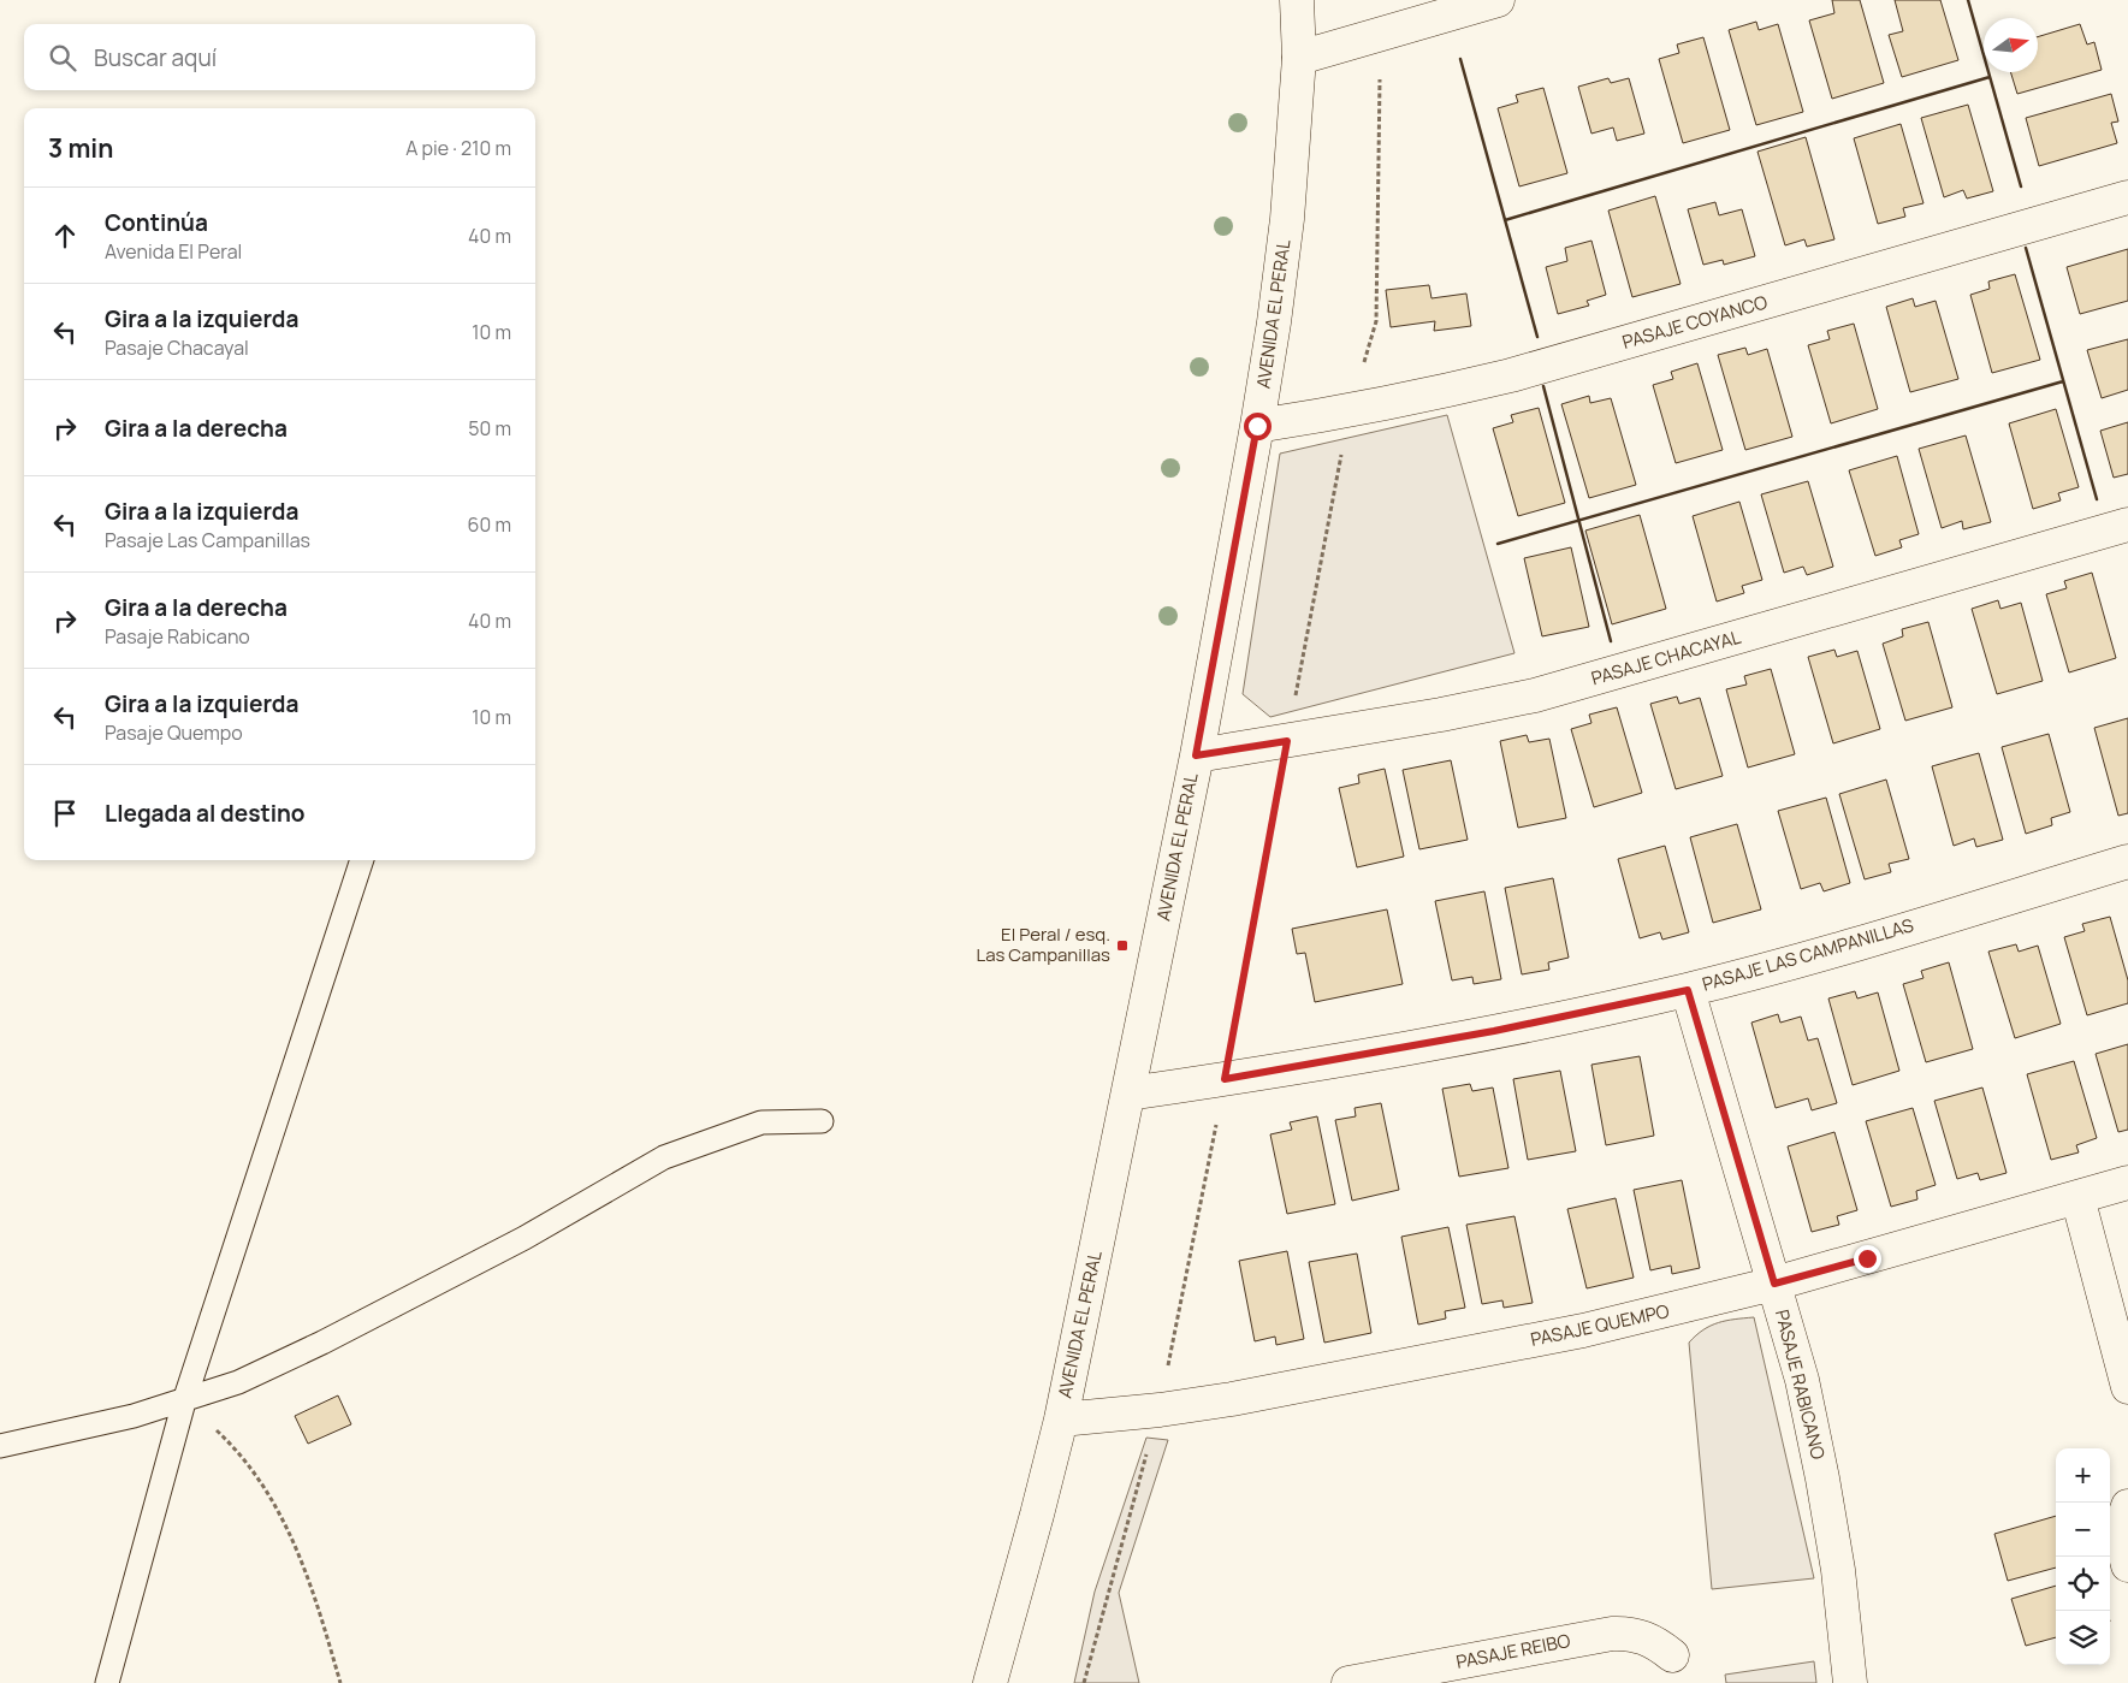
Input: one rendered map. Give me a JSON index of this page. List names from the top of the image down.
{
  "streets": {
    "street": [
      "AVENIDA EL PERAL",
      "PASAJE COYANCO",
      "PASAJE CHACAYAL",
      "PASAJE LAS CAMPANILLAS",
      "PASAJE QUEMPO",
      "PASAJE RABICANO",
      "PASAJE REIBO"
    ]
  },
  "crossings": [
    ["AVENIDA EL PERAL", "PASAJE COYANCO"],
    ["AVENIDA EL PERAL", "PASAJE CHACAYAL"],
    ["AVENIDA EL PERAL", "PASAJE LAS CAMPANILLAS"],
    ["AVENIDA EL PERAL", "PASAJE QUEMPO"],
    ["PASAJE LAS CAMPANILLAS", "PASAJE RABICANO"],
    ["PASAJE QUEMPO", "PASAJE RABICANO"]
  ],
  "places": {
    "transit": ["El Peral / esq. Las Campanillas"]
  },
  "north": "right",
  "page": {
    "search": "Buscar aquí",
    "heading": ["3 min", "A pie · 210 m"],
    "list": [
      ["Continúa", "Avenida El Peral", "40 m"],
      ["Gira a la izquierda", "Pasaje Chacayal", "10 m"],
      ["Gira a la derecha", "50 m"],
      ["Gira a la izquierda", "Pasaje Las Campanillas", "60 m"],
      ["Gira a la derecha", "Pasaje Rabicano", "40 m"],
      ["Gira a la izquierda", "Pasaje Quempo", "10 m"],
      "Llegada al destino"
    ],
    "map_buttons": ["+", "−"]
  }
}
